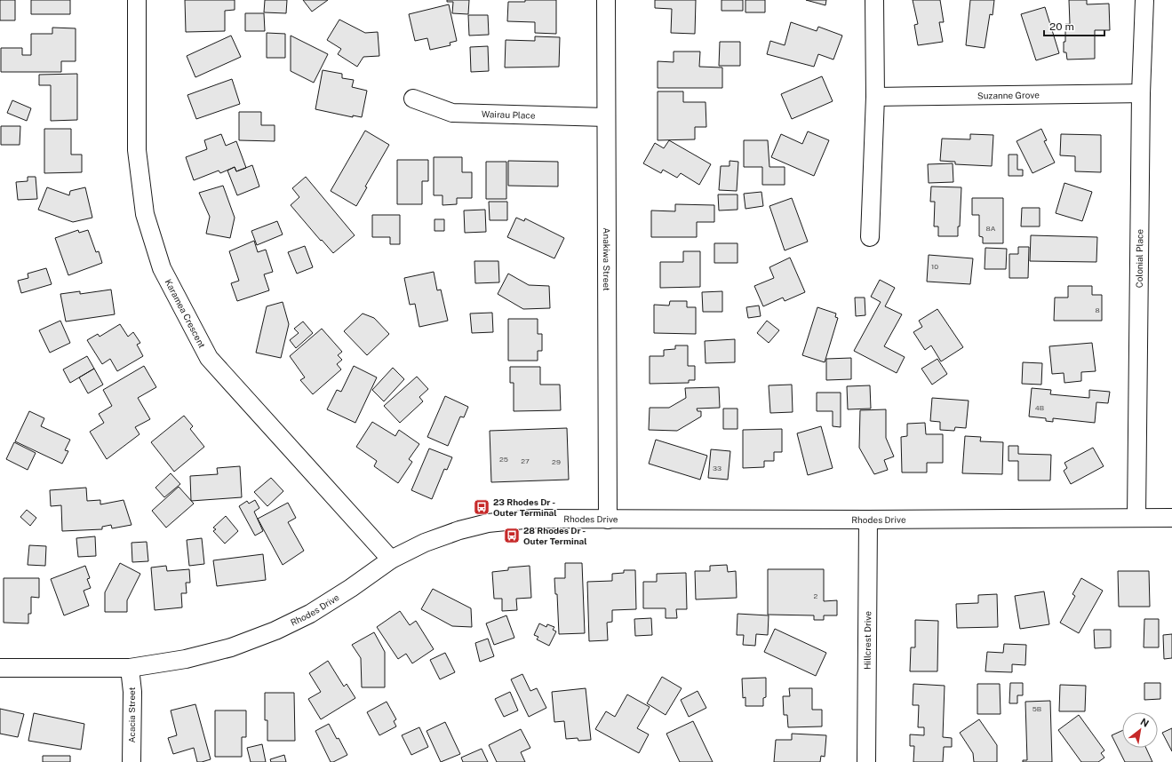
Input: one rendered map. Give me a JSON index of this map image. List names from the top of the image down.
{
  "streets": {
    "street": [
      "Suzanne Grove",
      "Wairau Place",
      "Colonial Place",
      "Anakiwa Street",
      "Karamea Crescent",
      "Rhodes Drive",
      "Hillcrest Drive",
      "Acacia Street"
    ]
  },
  "crossings": [
    ["Suzanne Grove", "Colonial Place"],
    ["Wairau Place", "Anakiwa Street"],
    ["Colonial Place", "Rhodes Drive"],
    ["Anakiwa Street", "Rhodes Drive"],
    ["Karamea Crescent", "Rhodes Drive"],
    ["Rhodes Drive", "Hillcrest Drive"],
    ["Rhodes Drive", "Acacia Street"]
  ],
  "places": {
    "bus stop": ["23 Rhodes Dr - Outer Terminal", "28 Rhodes Dr - Outer Terminal"]
  },
  "house_numbers": [
    "8A",
    "10",
    "8",
    "4B",
    "25",
    "27",
    "29",
    "33",
    "2",
    "5B"
  ],
  "scale_bar": "20 m",
  "north": "top right"
}
